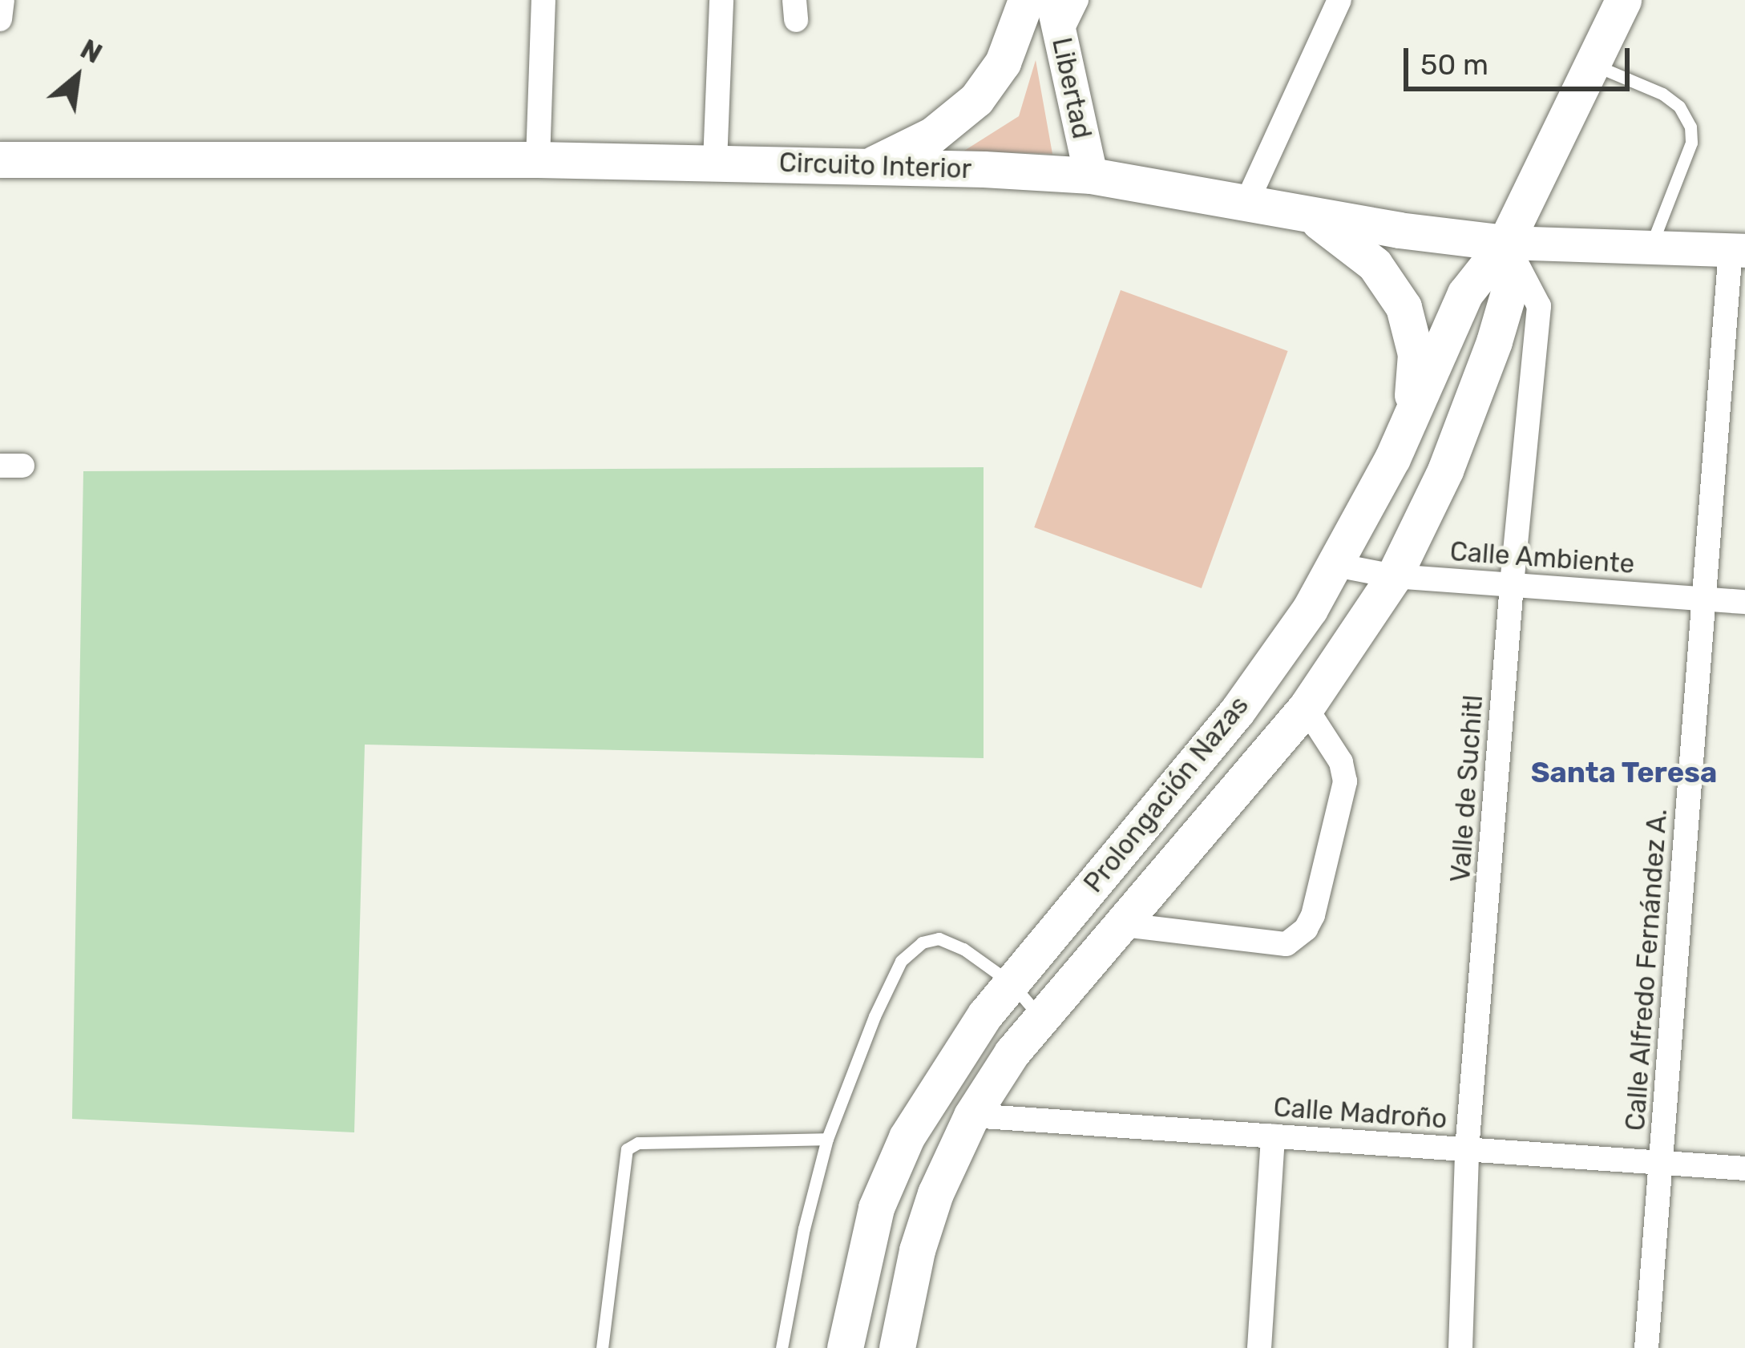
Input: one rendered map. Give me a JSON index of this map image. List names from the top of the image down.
{
  "streets": {
    "main road": ["Libertad", "Circuito Interior", "Prolongación Nazas"],
    "street": [
      "Calle Ambiente",
      "Valle de Suchitl",
      "Calle Alfredo Fernández A.",
      "Calle Madroño"
    ]
  },
  "crossings": [
    ["Libertad", "Circuito Interior"],
    ["Circuito Interior", "Valle de Suchitl"],
    ["Circuito Interior", "Prolongación Nazas"],
    ["Circuito Interior", "Calle Alfredo Fernández A."],
    ["Calle Ambiente", "Valle de Suchitl"],
    ["Calle Ambiente", "Prolongación Nazas"],
    ["Calle Ambiente", "Calle Alfredo Fernández A."],
    ["Valle de Suchitl", "Prolongación Nazas"],
    ["Valle de Suchitl", "Calle Madroño"],
    ["Prolongación Nazas", "Calle Madroño"],
    ["Calle Alfredo Fernández A.", "Calle Madroño"]
  ],
  "districts": ["Santa Teresa"],
  "scale_bar": "50 m",
  "north": "top right"
}
